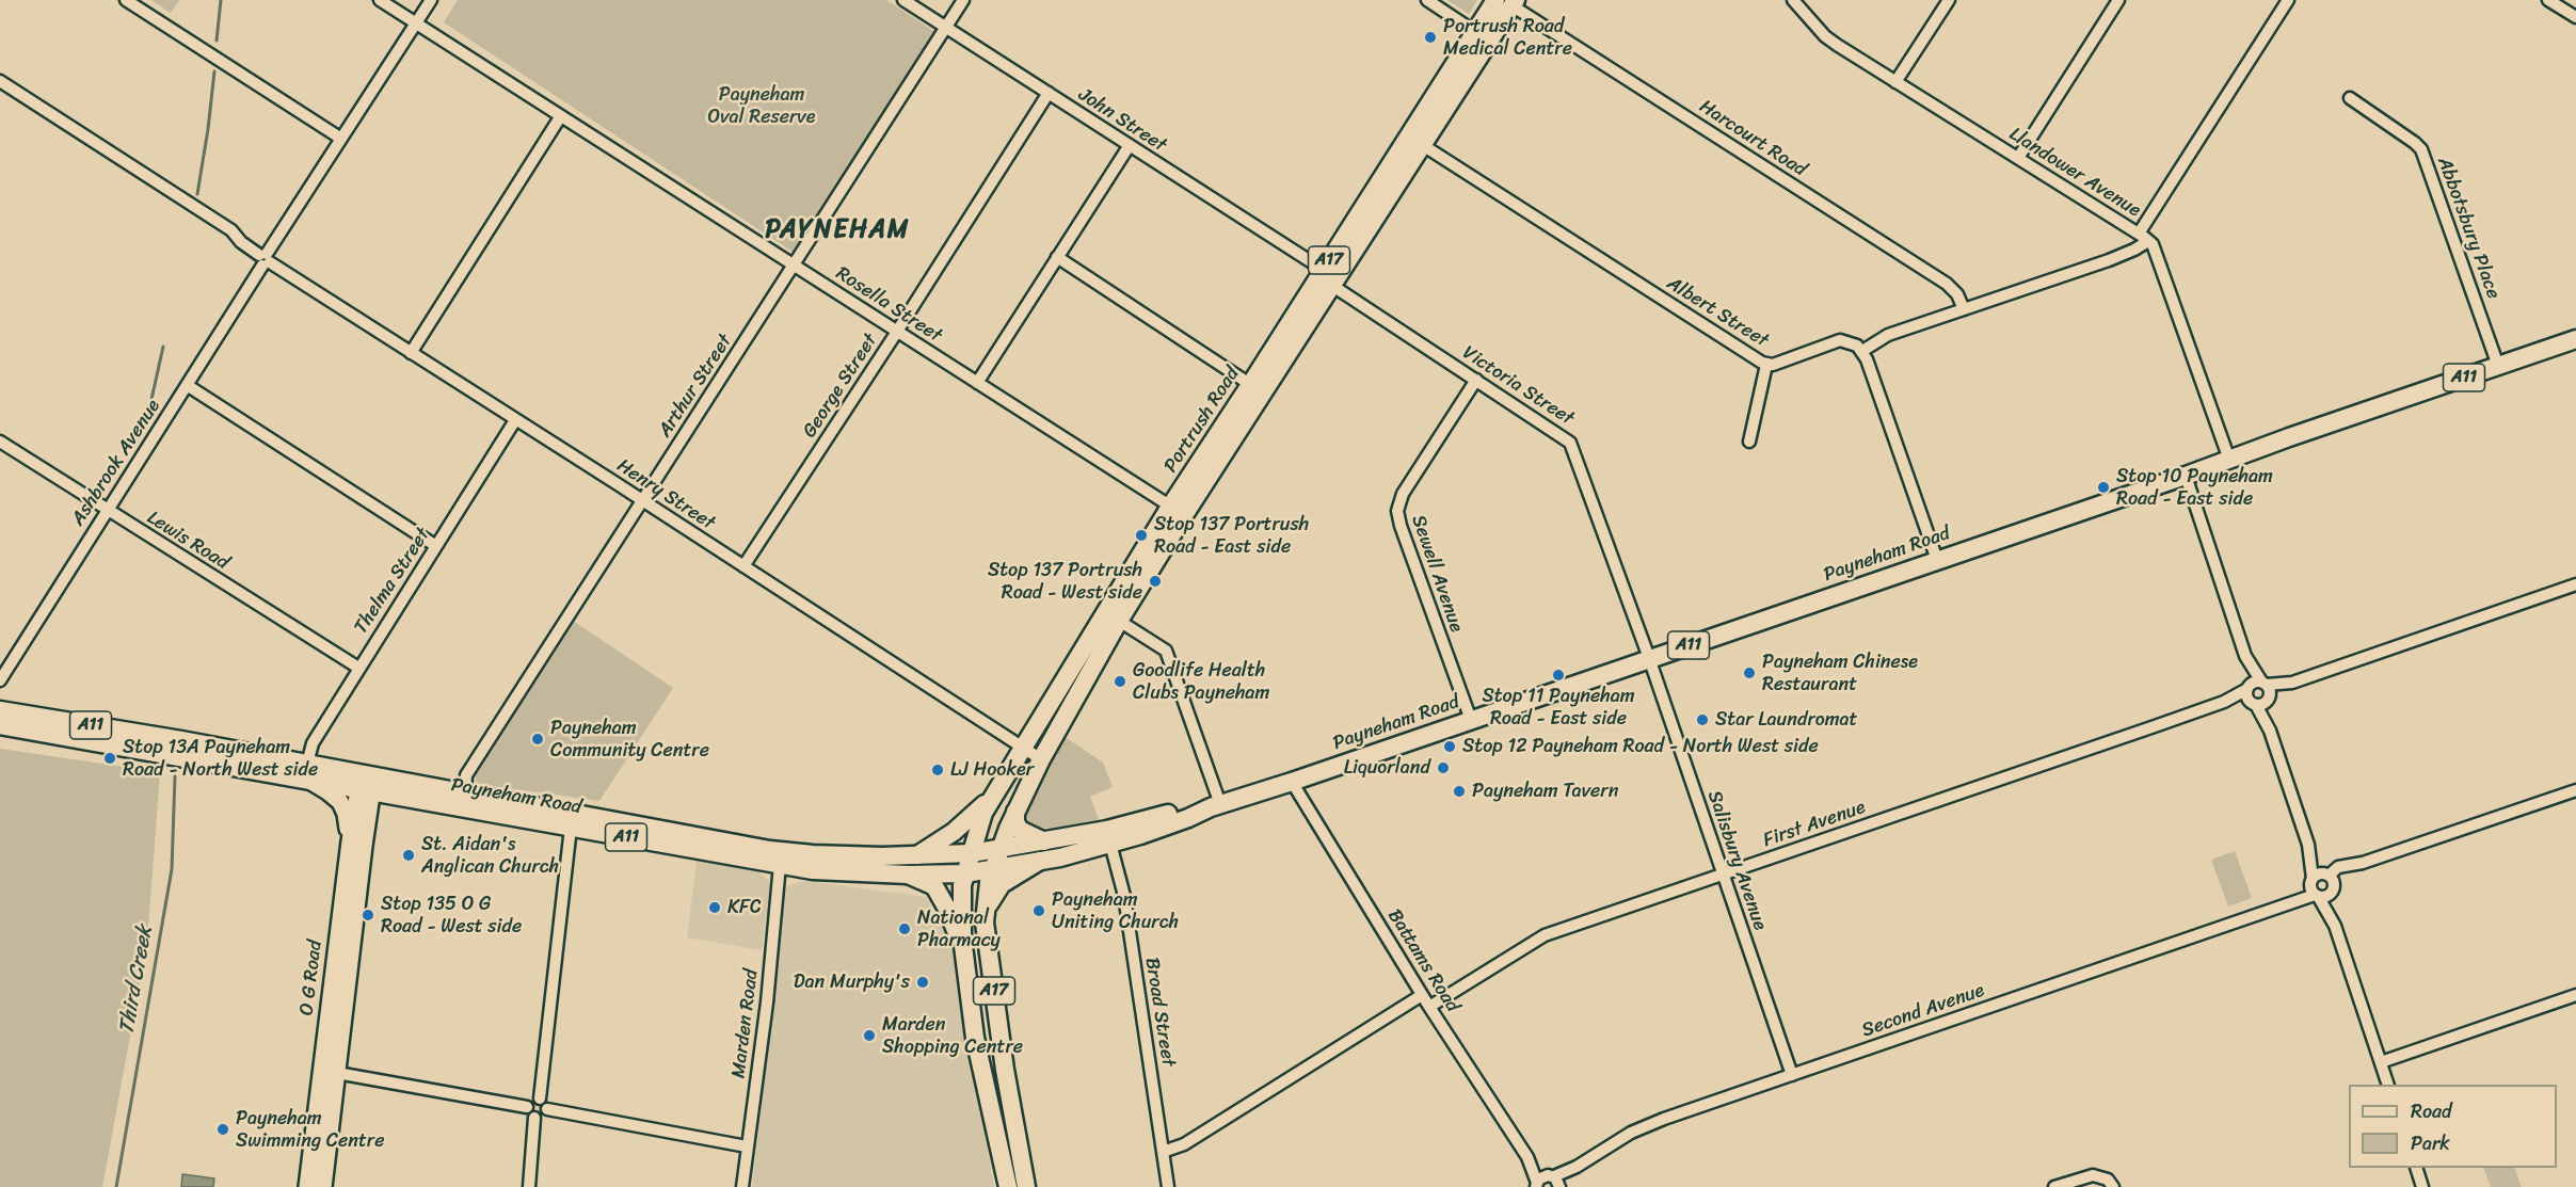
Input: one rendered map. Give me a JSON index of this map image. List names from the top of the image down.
{
  "streets": {
    "main road": [
      "A17",
      "A11",
      "Portrush Road",
      "Payneham Road",
      "O G Road"
    ],
    "street": [
      "John Street",
      "Harcourt Road",
      "Llandower Avenue",
      "Abbotsbury Place",
      "Rosella Street",
      "Albert Street",
      "Arthur Street",
      "George Street",
      "Victoria Street",
      "Ashbrook Avenue",
      "Henry Street",
      "Lewis Road",
      "Sewell Avenue",
      "Thelma Street",
      "First Avenue",
      "Salisbury Avenue",
      "Battams Road",
      "Second Avenue",
      "Broad Street",
      "Marden Road"
    ]
  },
  "crossings": [
    ["John Street", "Arthur Street"],
    ["John Street", "George Street"],
    ["John Street", "Victoria Street"],
    ["John Street", "Portrush Road"],
    ["Harcourt Road", "Portrush Road"],
    ["Llandower Avenue", "Payneham Road"],
    ["Abbotsbury Place", "Payneham Road"],
    ["A17", "Portrush Road"],
    ["A17", "Payneham Road"],
    ["Rosella Street", "Arthur Street"],
    ["Rosella Street", "George Street"],
    ["Rosella Street", "Portrush Road"],
    ["Rosella Street", "Ashbrook Avenue"],
    ["Albert Street", "Portrush Road"],
    ["Arthur Street", "Henry Street"],
    ["Arthur Street", "Payneham Road"],
    ["George Street", "Henry Street"],
    ["Victoria Street", "Portrush Road"],
    ["Victoria Street", "Payneham Road"],
    ["Victoria Street", "Sewell Avenue"],
    ["Victoria Street", "Salisbury Avenue"],
    ["Portrush Road", "Henry Street"],
    ["Portrush Road", "Payneham Road"],
    ["Ashbrook Avenue", "Henry Street"],
    ["Ashbrook Avenue", "Lewis Road"],
    ["Henry Street", "Thelma Street"],
    ["Lewis Road", "Thelma Street"],
    ["Payneham Road", "Sewell Avenue"],
    ["Payneham Road", "Thelma Street"],
    ["Payneham Road", "Salisbury Avenue"],
    ["Payneham Road", "Battams Road"],
    ["Payneham Road", "O G Road"],
    ["Payneham Road", "Broad Street"],
    ["Payneham Road", "Marden Road"],
    ["First Avenue", "Salisbury Avenue"],
    ["First Avenue", "Battams Road"],
    ["Salisbury Avenue", "Second Avenue"],
    ["Battams Road", "Second Avenue"]
  ],
  "districts": ["PAYNEHAM"],
  "water": ["Third Creek"],
  "parks": ["Payneham Oval Reserve"],
  "places": [
    "Portrush Road Medical Centre",
    "Stop 10 Payneham Road - East side",
    "Stop 137 Portrush Road - East side",
    "Stop 137 Portrush Road - West side",
    "Payneham Chinese Restaurant",
    "Stop 11 Payneham Road - East side",
    "Goodlife Health Clubs Payneham",
    "Star Laundromat",
    "Payneham Community Centre",
    "Stop 12 Payneham Road - North West side",
    "Stop 13A Payneham Road - North West side",
    "Liquorland",
    "LJ Hooker",
    "Payneham Tavern",
    "St. Aidan's Anglican Church",
    "KFC",
    "Payneham Uniting Church",
    "Stop 135 O G Road - West side",
    "National Pharmacy",
    "Dan Murphy's",
    "Marden Shopping Centre",
    "Payneham Swimming Centre"
  ],
  "legend": ["Road", "Park"]
}
